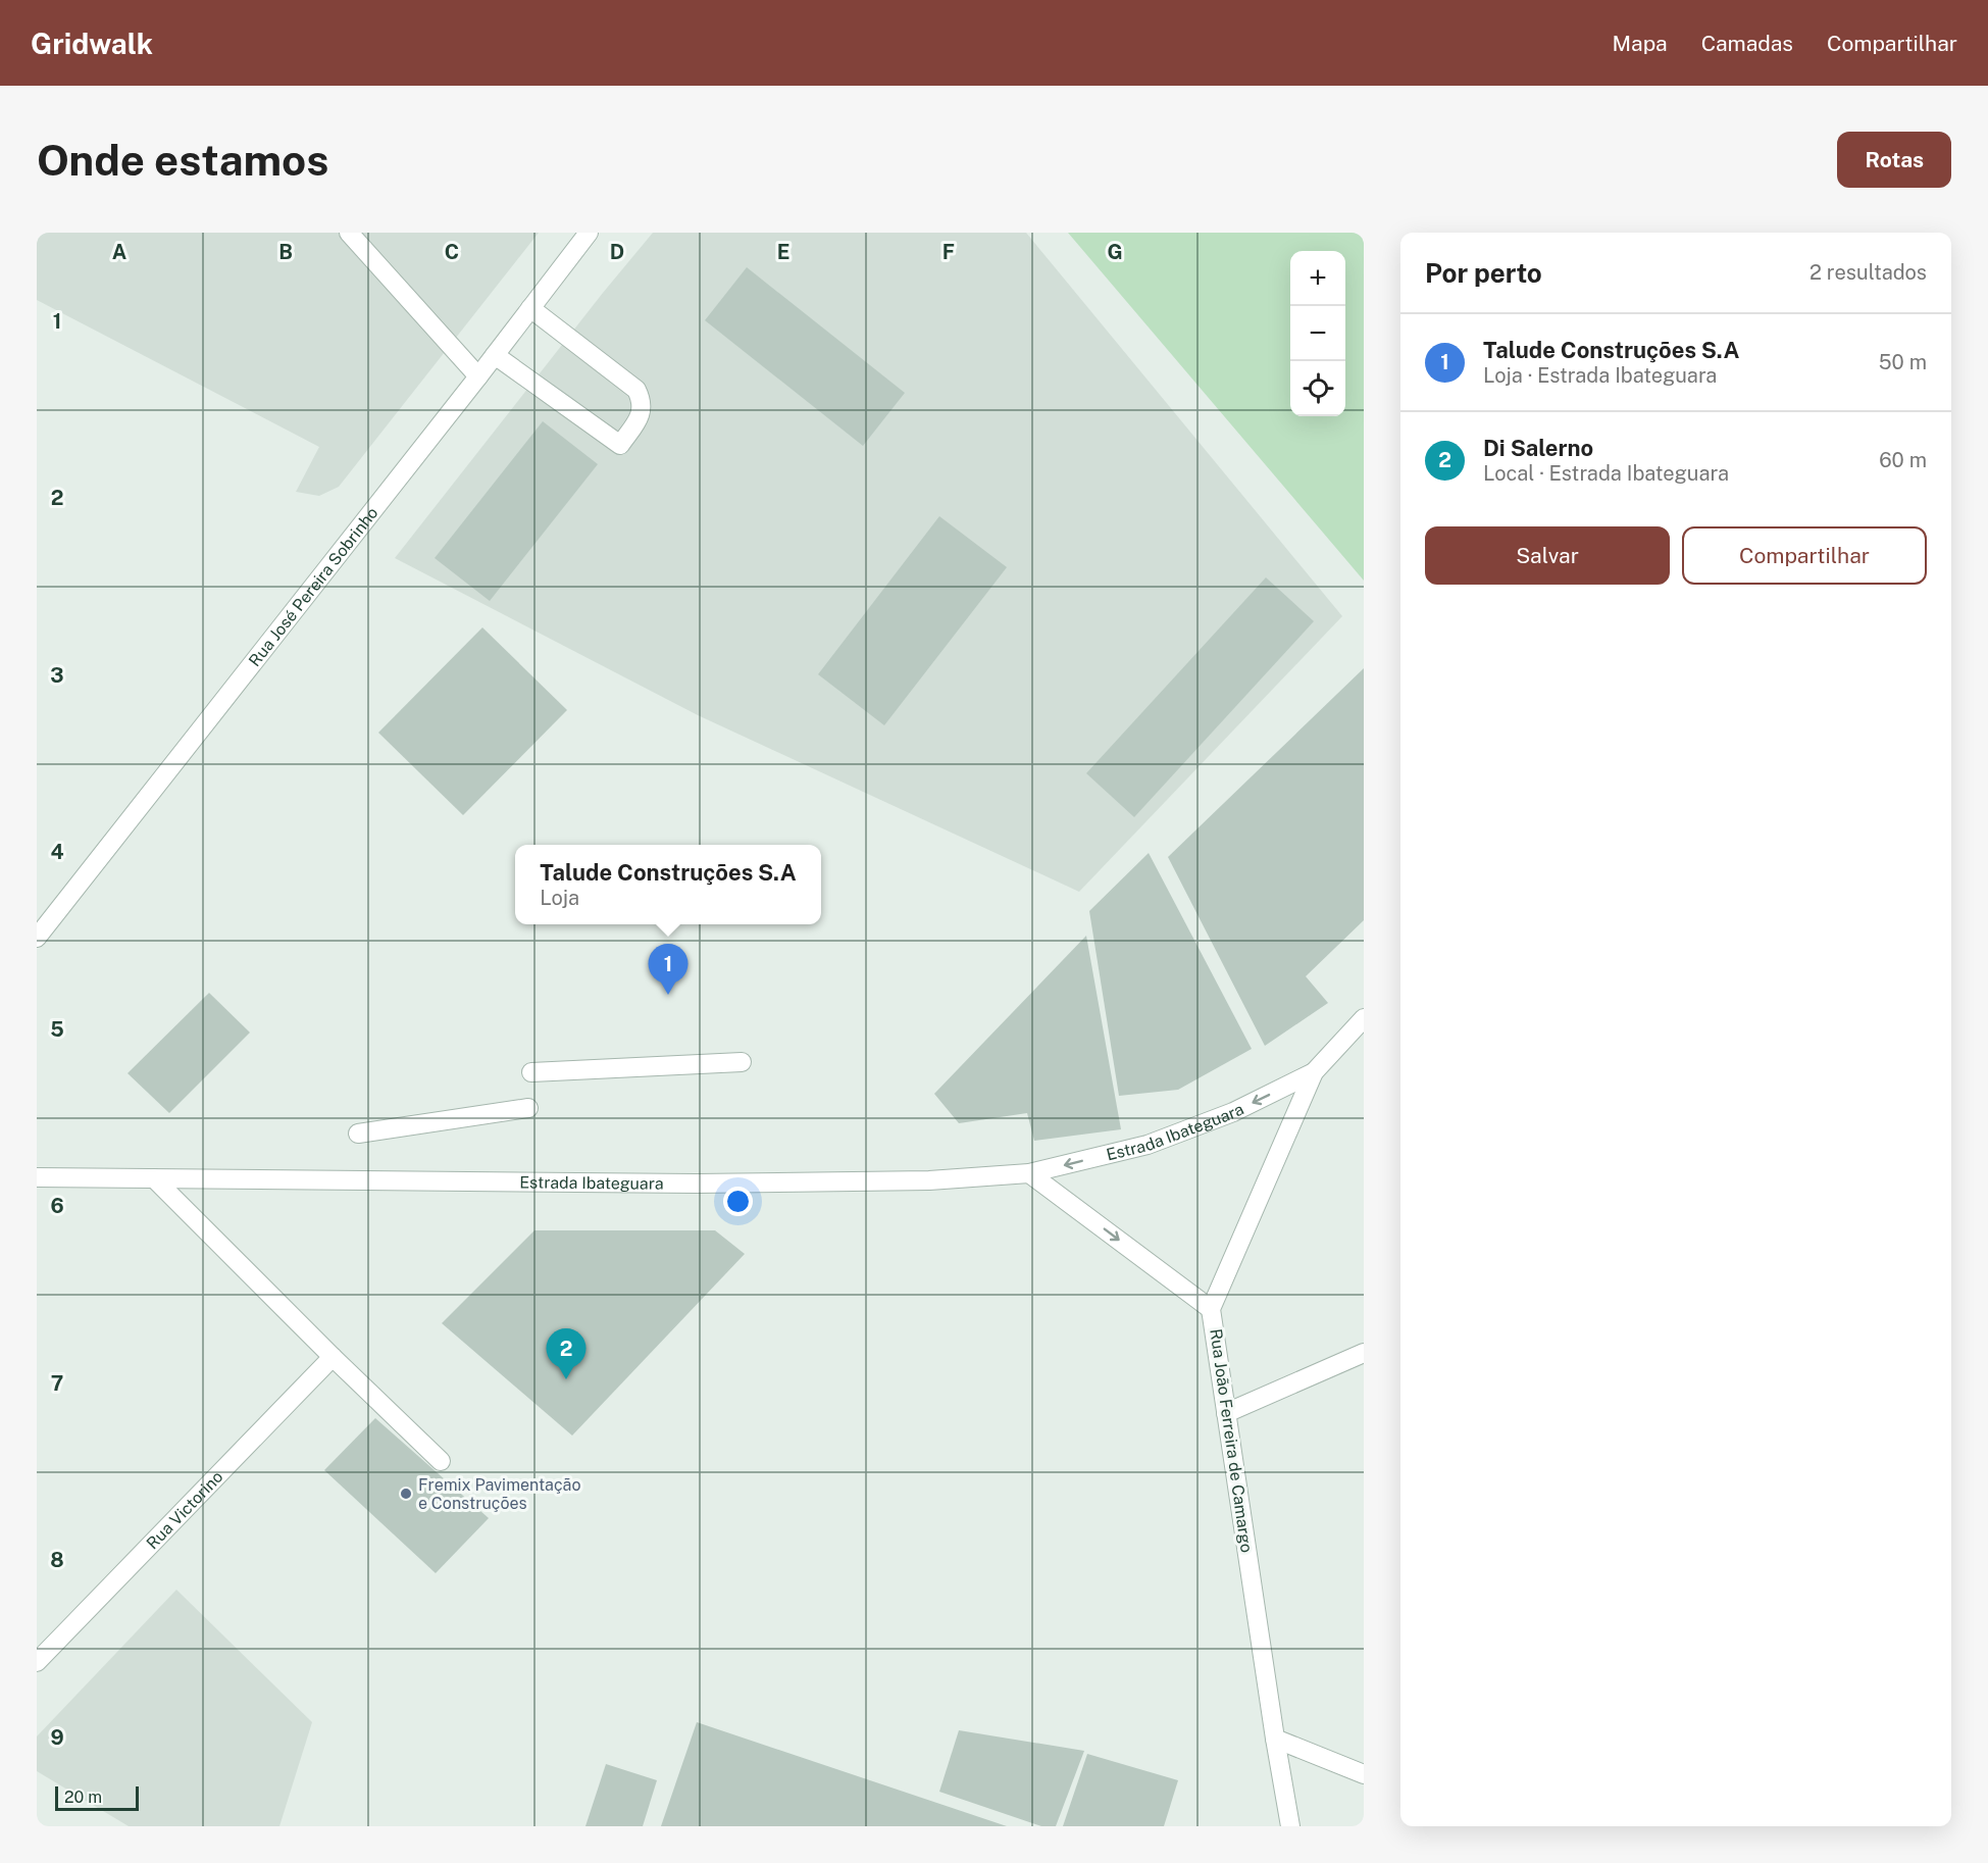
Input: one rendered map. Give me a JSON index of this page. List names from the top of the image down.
{
  "streets": {
    "street": [
      "Rua José Pereira Sobrinho",
      "Estrada Ibateguara",
      "Rua João Ferreira de Camargo",
      "Rua Victorino"
    ]
  },
  "crossings": [
    ["Estrada Ibateguara", "Rua João Ferreira de Camargo"]
  ],
  "places": ["Fremix Pavimentação e Construções"],
  "scale_bar": "20 m",
  "page": {
    "header": "Gridwalk",
    "nav": ["Mapa", "Camadas", "Compartilhar"],
    "buttons": [
      "Rotas",
      ["Salvar", "Compartilhar"]
    ],
    "title": "Onde estamos",
    "heading": ["Por perto", "2 resultados"],
    "map_buttons": ["+", "−"],
    "list": [
      {
        "mark": "1",
        "name": "Talude Construções S.A",
        "note": "Loja · Estrada Ibateguara",
        "value": "50 m"
      },
      {
        "mark": "2",
        "name": "Di Salerno",
        "note": "Local · Estrada Ibateguara",
        "value": "60 m"
      }
    ],
    "popup": ["Talude Construções S.A", "Loja"],
    "pins": ["1", "2"],
    "scale": "20 m"
  },
  "grid": {
    "columns": [
      "A",
      "B",
      "C",
      "D",
      "E",
      "F",
      "G"
    ],
    "rows": [
      "1",
      "2",
      "3",
      "4",
      "5",
      "6",
      "7",
      "8",
      "9"
    ]
  }
}
